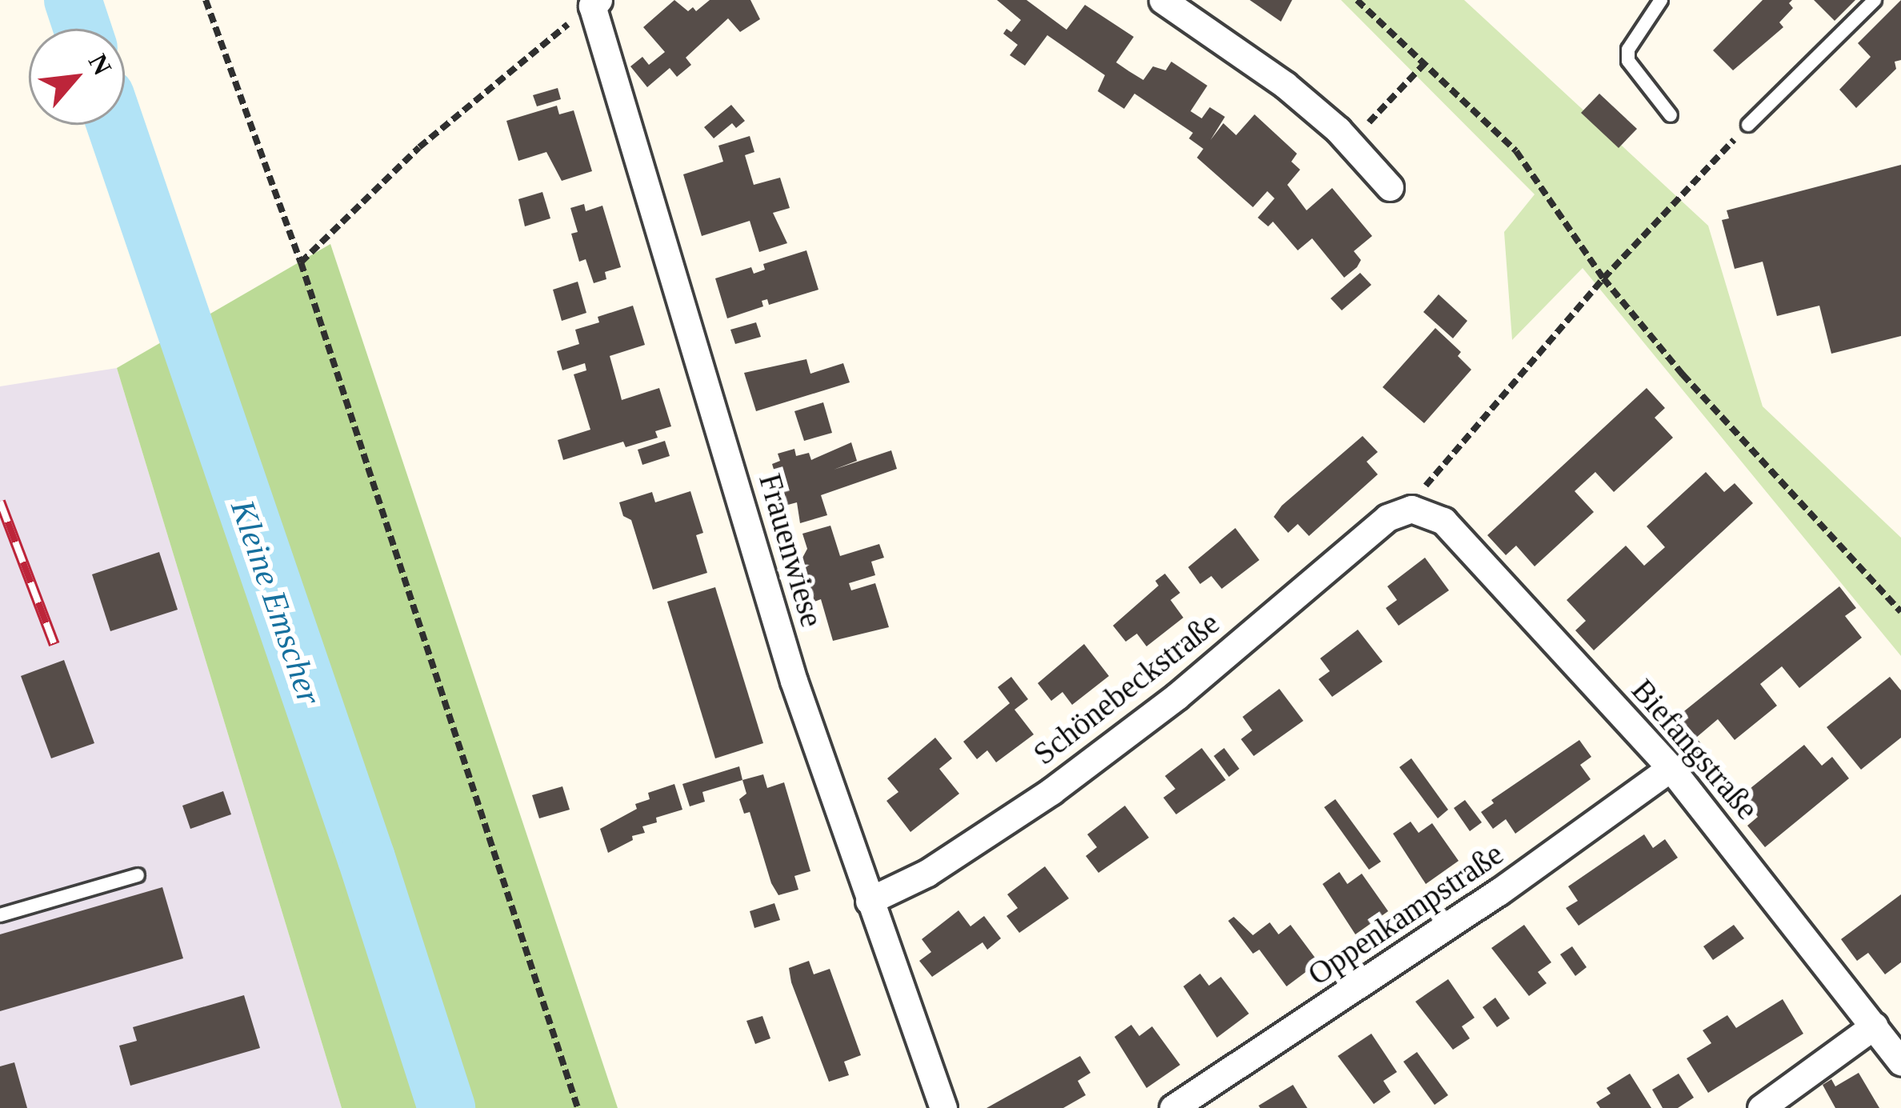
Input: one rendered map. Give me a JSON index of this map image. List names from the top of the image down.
{
  "streets": {
    "street": [
      "Frauenwiese",
      "Schönebeckstraße",
      "Biefangstraße",
      "Oppenkampstraße"
    ]
  },
  "crossings": [
    ["Frauenwiese", "Schönebeckstraße"],
    ["Schönebeckstraße", "Biefangstraße"],
    ["Biefangstraße", "Oppenkampstraße"]
  ],
  "water": ["Kleine Emscher"],
  "north": "top right"
}
